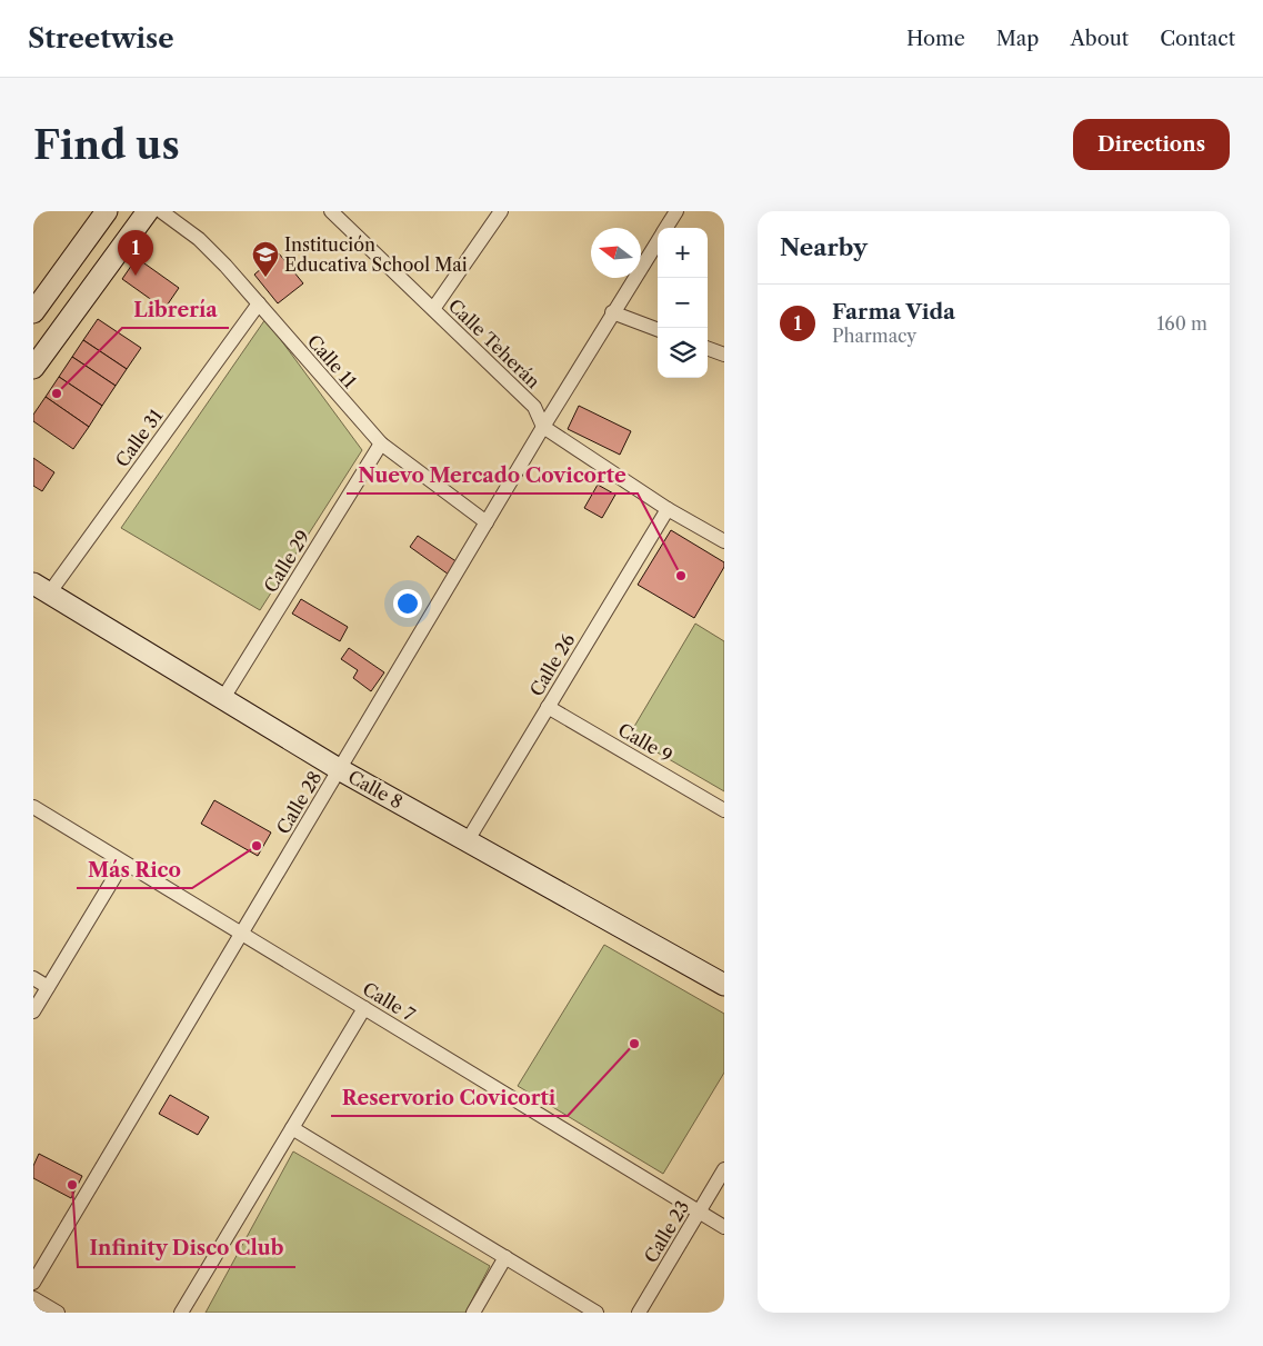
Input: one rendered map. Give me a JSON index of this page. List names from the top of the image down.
{
  "streets": {
    "street": [
      "Calle Teherán",
      "Calle 11",
      "Calle 31",
      "Calle 29",
      "Calle 26",
      "Calle 9",
      "Calle 8",
      "Calle 28",
      "Calle 7",
      "Calle 23"
    ]
  },
  "crossings": [
    ["Calle Teherán", "Calle 26"],
    ["Calle Teherán", "Calle 28"],
    ["Calle 11", "Calle 31"],
    ["Calle 11", "Calle 29"],
    ["Calle 11", "Calle 28"],
    ["Calle 31", "Calle 8"],
    ["Calle 29", "Calle 8"],
    ["Calle 26", "Calle 9"],
    ["Calle 26", "Calle 8"],
    ["Calle 8", "Calle 28"],
    ["Calle 28", "Calle 7"],
    ["Calle 7", "Calle 23"]
  ],
  "places": {
    "school or university": ["Institución Educativa School Mai"],
    "other": [
      "Librería",
      "Nuevo Mercado Covicorte",
      "Más Rico",
      "Reservorio Covicorti",
      "Infinity Disco Club"
    ]
  },
  "north": "left",
  "page": {
    "header": "Streetwise",
    "nav": [
      "Home",
      "Map",
      "About",
      "Contact"
    ],
    "buttons": "Directions",
    "title": "Find us",
    "heading": "Nearby",
    "map_buttons": ["+", "−"],
    "pins": "1",
    "list": [
      {
        "mark": "1",
        "name": "Farma Vida",
        "note": "Pharmacy",
        "value": "160 m"
      }
    ]
  }
}
